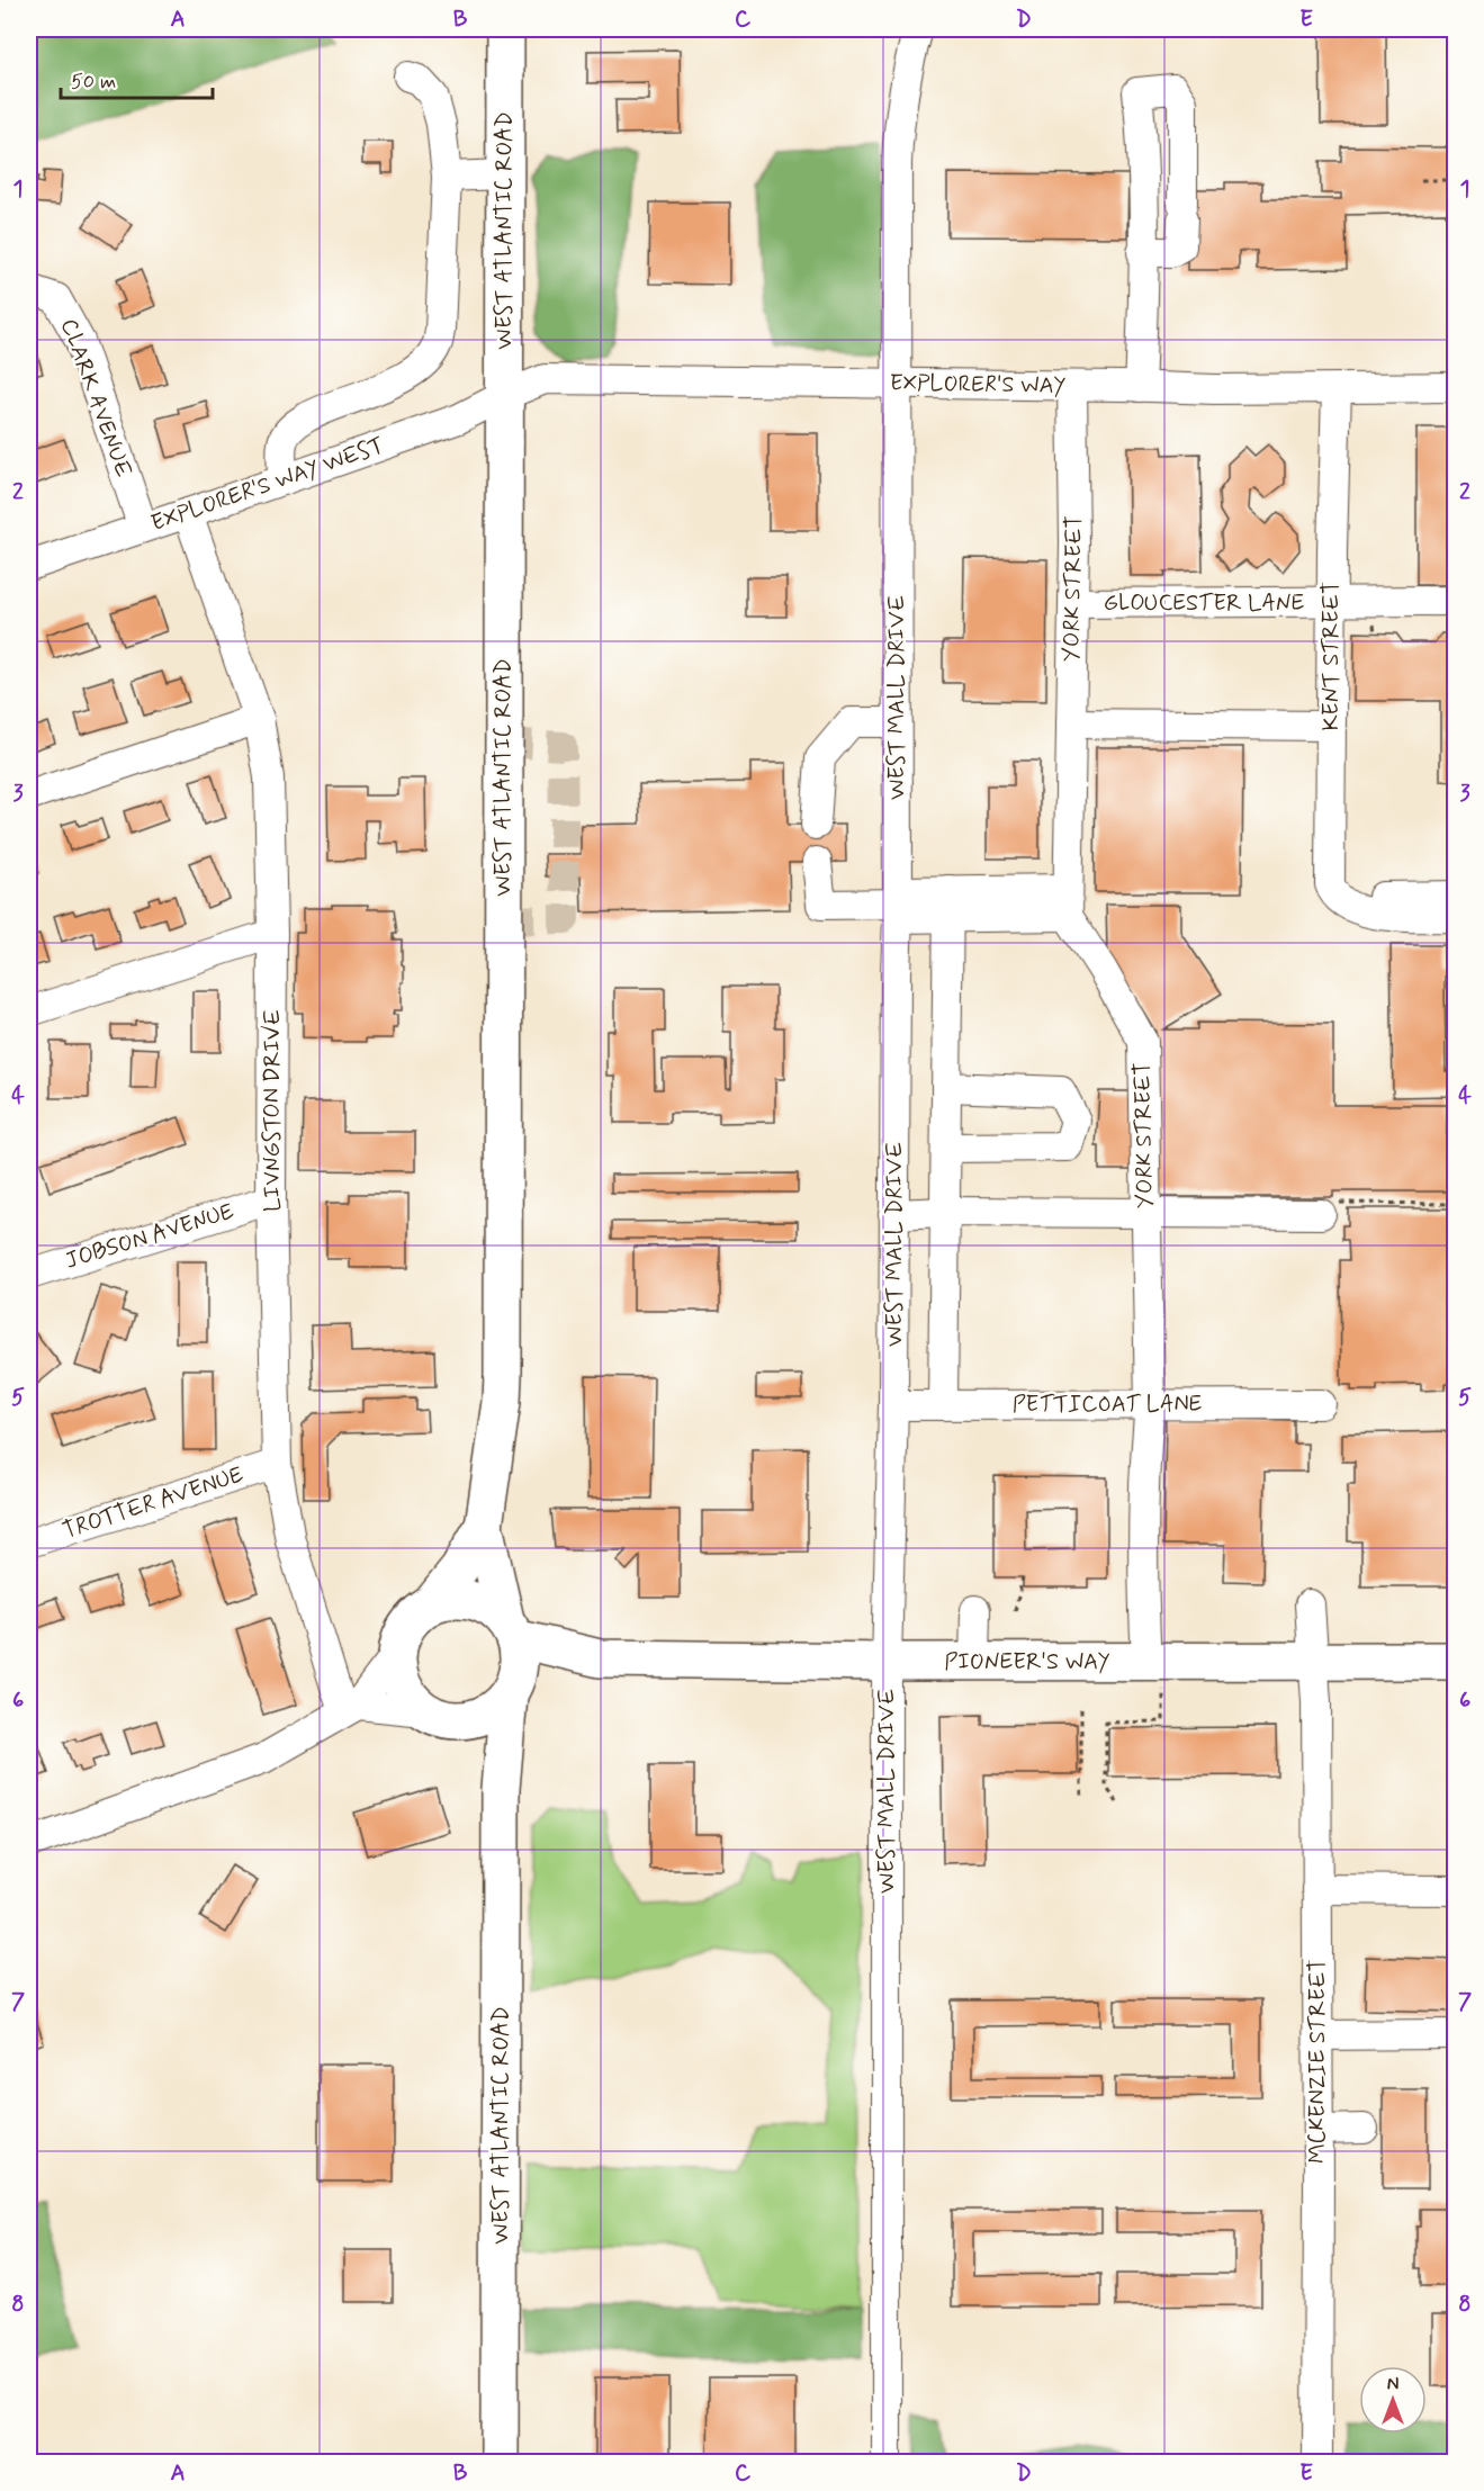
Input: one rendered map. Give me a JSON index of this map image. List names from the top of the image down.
{
  "streets": {
    "main road": ["WEST ATLANTIC ROAD", "PIONEER'S WAY"],
    "street": [
      "EXPLORER'S WAY",
      "CLARK AVENUE",
      "EXPLORER'S WAY WEST",
      "YORK STREET",
      "GLOUCESTER LANE",
      "KENT STREET",
      "WEST MALL DRIVE",
      "LIVNGSTON DRIVE",
      "JOBSON AVENUE",
      "PETTICOAT LANE",
      "TROTTER AVENUE",
      "MCKENZIE STREET"
    ]
  },
  "crossings": [
    ["WEST ATLANTIC ROAD", "EXPLORER'S WAY"],
    ["WEST ATLANTIC ROAD", "EXPLORER'S WAY WEST"],
    ["WEST ATLANTIC ROAD", "PIONEER'S WAY"],
    ["EXPLORER'S WAY", "EXPLORER'S WAY WEST"],
    ["EXPLORER'S WAY", "YORK STREET"],
    ["EXPLORER'S WAY", "KENT STREET"],
    ["EXPLORER'S WAY", "WEST MALL DRIVE"],
    ["CLARK AVENUE", "EXPLORER'S WAY WEST"],
    ["EXPLORER'S WAY WEST", "LIVNGSTON DRIVE"],
    ["YORK STREET", "GLOUCESTER LANE"],
    ["YORK STREET", "PETTICOAT LANE"],
    ["YORK STREET", "PIONEER'S WAY"],
    ["GLOUCESTER LANE", "KENT STREET"],
    ["WEST MALL DRIVE", "PETTICOAT LANE"],
    ["WEST MALL DRIVE", "PIONEER'S WAY"],
    ["LIVNGSTON DRIVE", "JOBSON AVENUE"],
    ["LIVNGSTON DRIVE", "TROTTER AVENUE"],
    ["PIONEER'S WAY", "MCKENZIE STREET"]
  ],
  "scale_bar": "50 m",
  "north": "top",
  "grid": {
    "columns": [
      "A",
      "B",
      "C",
      "D",
      "E"
    ],
    "rows": [
      "1",
      "2",
      "3",
      "4",
      "5",
      "6",
      "7",
      "8"
    ]
  }
}
